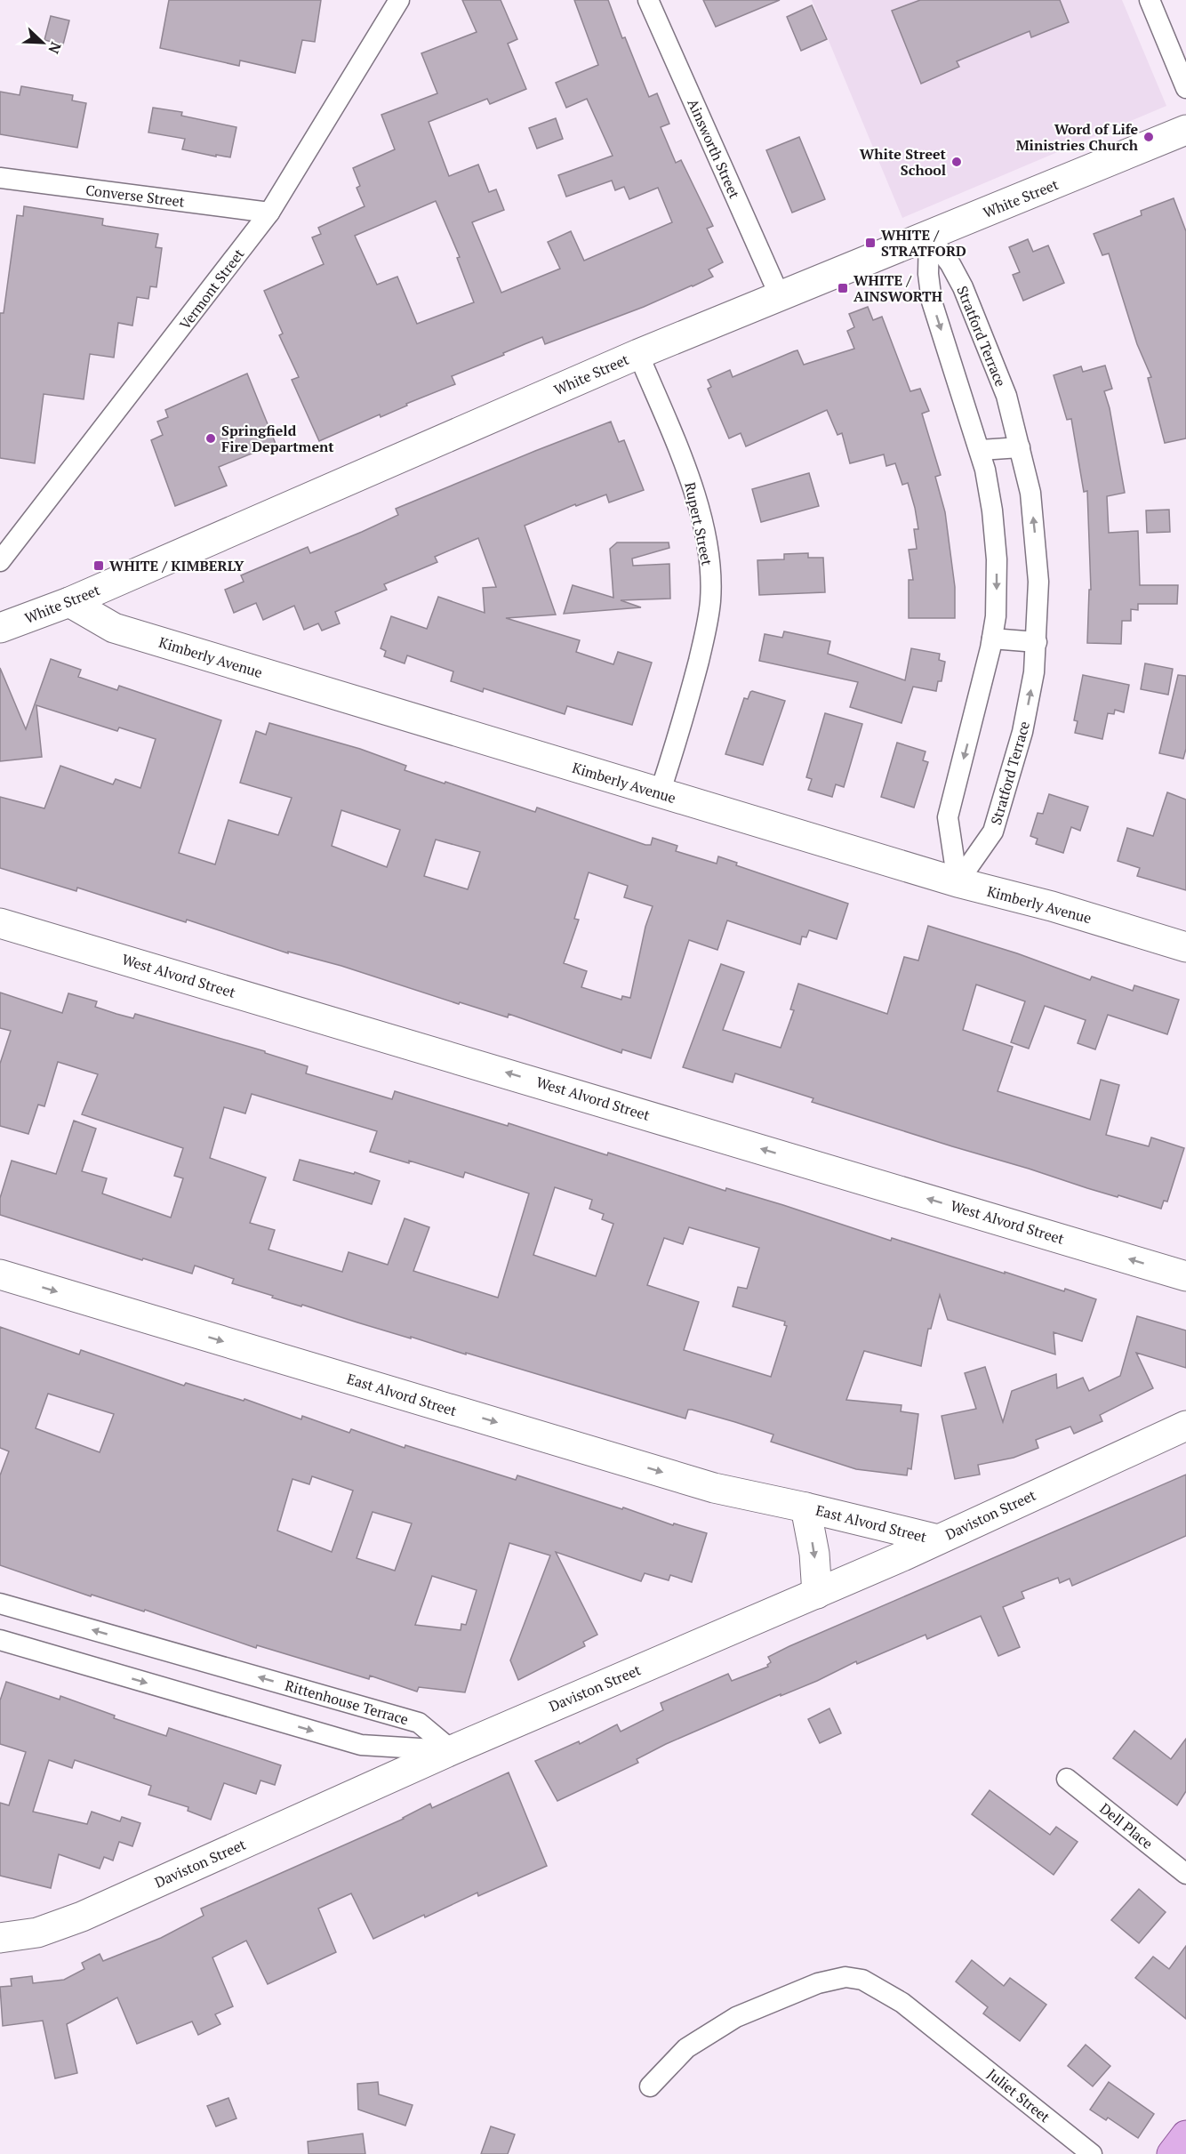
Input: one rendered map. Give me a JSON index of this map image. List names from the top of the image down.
{
  "streets": {
    "main road": [
      "White Street",
      "Kimberly Avenue",
      "West Alvord Street",
      "East Alvord Street",
      "Daviston Street"
    ],
    "street": [
      "Ainsworth Street",
      "Converse Street",
      "Vermont Street",
      "Stratford Terrace",
      "Rupert Street",
      "Rittenhouse Terrace",
      "Dell Place",
      "Juliet Street"
    ]
  },
  "crossings": [
    ["Ainsworth Street", "White Street"],
    ["Converse Street", "Vermont Street"],
    ["White Street", "Stratford Terrace"],
    ["White Street", "Rupert Street"],
    ["White Street", "Kimberly Avenue"],
    ["Stratford Terrace", "Kimberly Avenue"],
    ["Rupert Street", "Kimberly Avenue"],
    ["East Alvord Street", "Daviston Street"],
    ["Daviston Street", "Rittenhouse Terrace"]
  ],
  "one_way": ["West Alvord Street", "East Alvord Street"],
  "places": {
    "other": ["Word of Life Ministries Church", "White Street School", "Springfield Fire Department"],
    "transit": ["WHITE / STRATFORD", "WHITE / AINSWORTH", "WHITE / KIMBERLY"]
  },
  "north": "bottom right"
}
